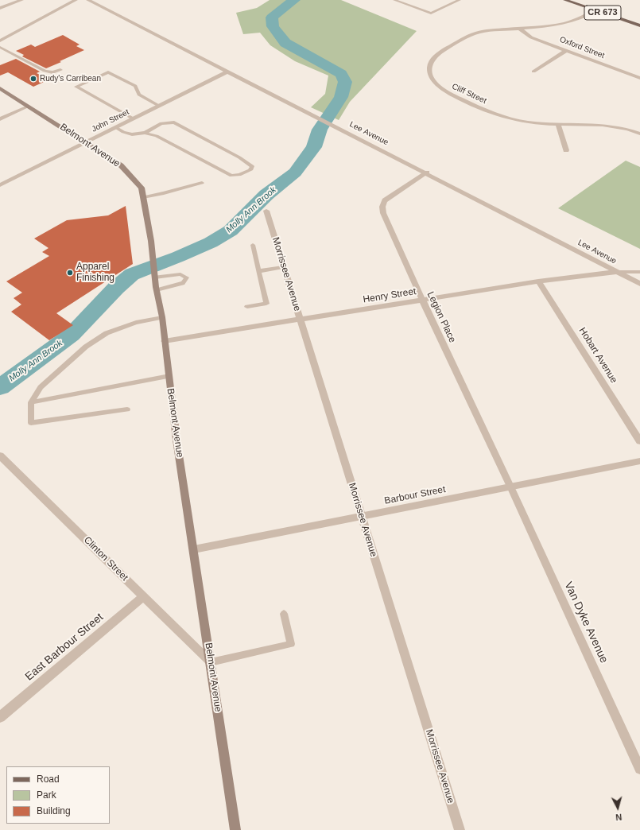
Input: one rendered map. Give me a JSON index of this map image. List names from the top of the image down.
{
  "streets": {
    "main road": ["CR 673", "Belmont Avenue"],
    "street": [
      "Oxford Street",
      "Cliff Street",
      "John Street",
      "Lee Avenue",
      "Morrissee Avenue",
      "Henry Street",
      "Legion Place",
      "Hobart Avenue",
      "Barbour Street",
      "Clinton Street",
      "Van Dyke Avenue",
      "East Barbour Street"
    ]
  },
  "crossings": [
    ["CR 673", "Cliff Street"],
    ["Oxford Street", "Cliff Street"],
    ["John Street", "Lee Avenue"],
    ["John Street", "Belmont Avenue"],
    ["Lee Avenue", "Henry Street"],
    ["Lee Avenue", "Legion Place"],
    ["Belmont Avenue", "Henry Street"],
    ["Belmont Avenue", "Barbour Street"],
    ["Belmont Avenue", "Clinton Street"],
    ["Morrissee Avenue", "Henry Street"],
    ["Morrissee Avenue", "Barbour Street"],
    ["Henry Street", "Legion Place"],
    ["Henry Street", "Hobart Avenue"],
    ["Legion Place", "Barbour Street"],
    ["Legion Place", "Van Dyke Avenue"],
    ["Barbour Street", "Van Dyke Avenue"],
    ["Clinton Street", "East Barbour Street"]
  ],
  "water": ["Molly Ann Brook"],
  "places": ["Rudy's Carribean", "Apparel Finishing"],
  "legend": ["Road", "Park", "Building"],
  "north": "bottom"
}
